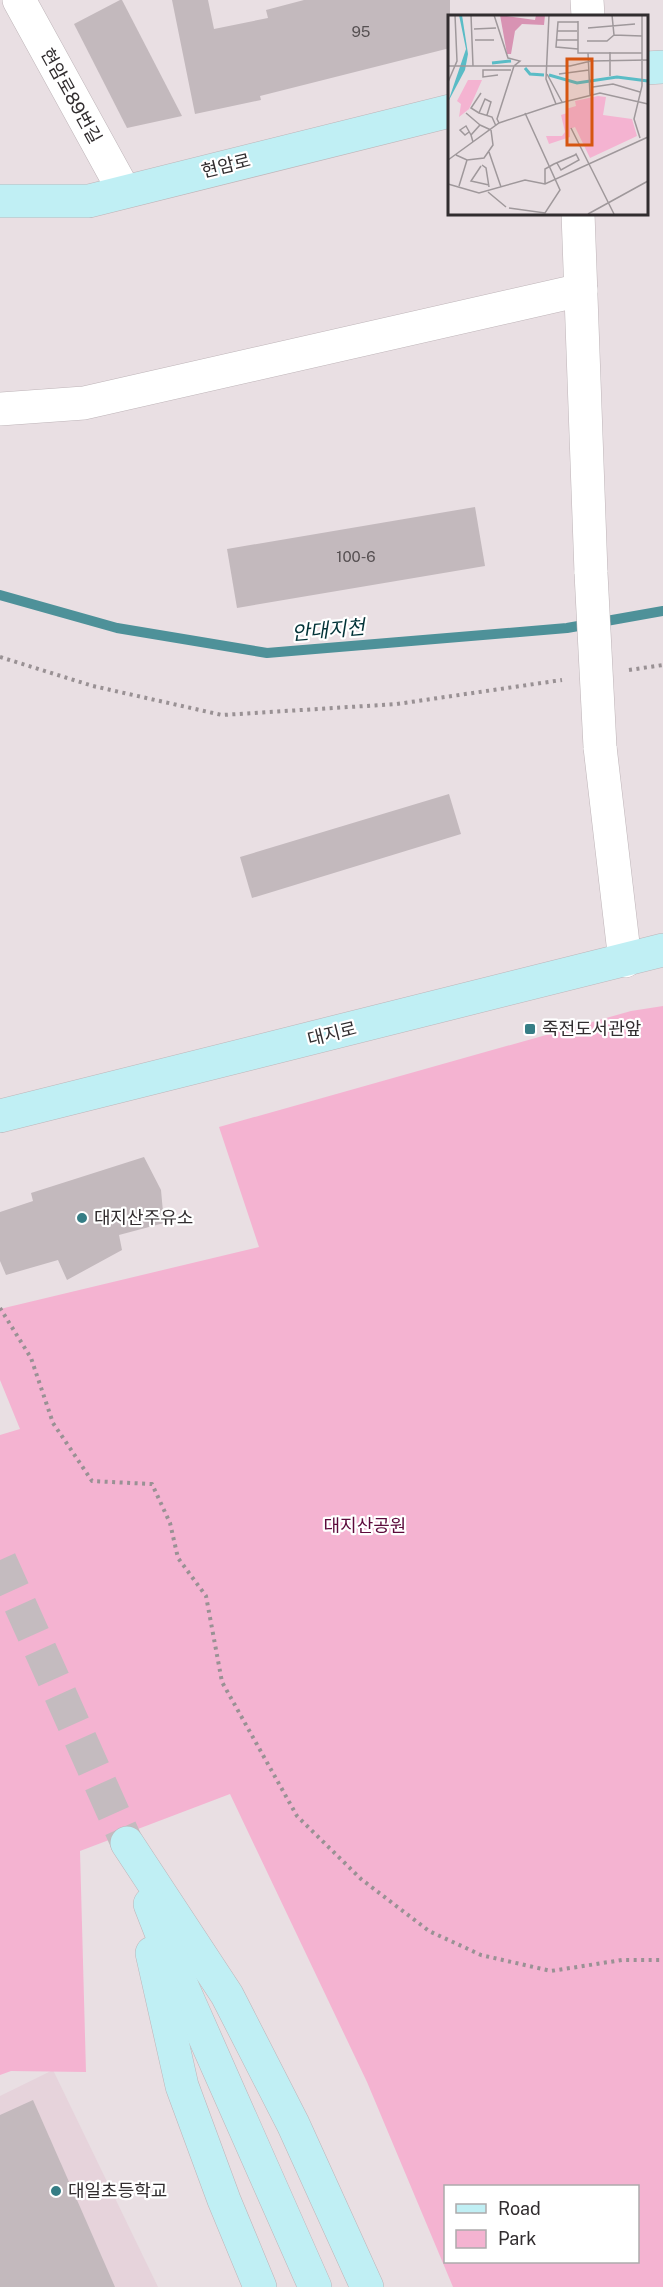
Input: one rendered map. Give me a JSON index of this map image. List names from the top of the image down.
{
  "streets": {
    "main road": ["현암로", "대지로"],
    "street": ["현암로89번길"]
  },
  "crossings": [
    ["현암로89번길", "현암로"]
  ],
  "water": ["안대지천"],
  "parks": ["대지산공원"],
  "places": {
    "transit": ["죽전도서관앞"],
    "other": ["대지산주유소", "대일초등학교"]
  },
  "house_numbers": ["95", "100-6"],
  "legend": ["Road", "Park"]
}
